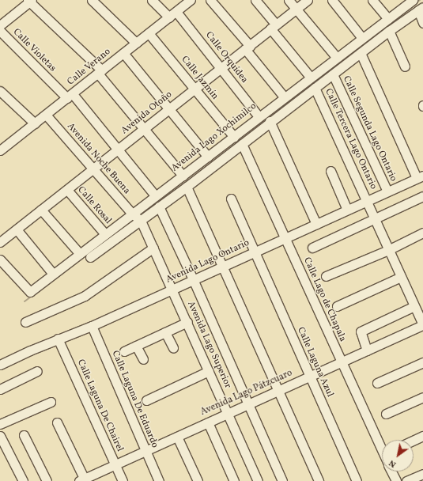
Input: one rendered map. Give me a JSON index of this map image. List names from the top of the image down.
{
  "streets": {
    "street": [
      "Calle Violetas",
      "Calle Orquídea",
      "Calle Verano",
      "Calle Jazmín",
      "Avenida Otoño",
      "Calle Segunda Lago Ontario",
      "Avenida Lago Xochimilco",
      "Calle Tercera Lago Ontario",
      "Avenida Noche Buena",
      "Calle Rosal",
      "Avenida Lago Ontario",
      "Calle Lago de Chapala",
      "Avenida Lago Superior",
      "Calle Laguna Azul",
      "Avenida Lago Pátzcuaro",
      "Calle Laguna De Eduardo",
      "Calle Laguna De Chairel"
    ]
  },
  "crossings": [
    ["Calle Violetas", "Calle Verano"],
    ["Calle Violetas", "Avenida Otoño"],
    ["Calle Violetas", "Avenida Lago Xochimilco"],
    ["Calle Orquídea", "Calle Verano"],
    ["Calle Orquídea", "Avenida Otoño"],
    ["Calle Orquídea", "Avenida Lago Xochimilco"],
    ["Calle Verano", "Calle Jazmín"],
    ["Calle Verano", "Avenida Noche Buena"],
    ["Calle Jazmín", "Avenida Otoño"],
    ["Calle Jazmín", "Avenida Lago Xochimilco"],
    ["Avenida Otoño", "Avenida Noche Buena"],
    ["Avenida Otoño", "Calle Rosal"],
    ["Calle Segunda Lago Ontario", "Avenida Lago Xochimilco"],
    ["Calle Segunda Lago Ontario", "Avenida Lago Ontario"],
    ["Avenida Lago Xochimilco", "Calle Tercera Lago Ontario"],
    ["Avenida Lago Xochimilco", "Avenida Noche Buena"],
    ["Avenida Lago Xochimilco", "Calle Rosal"],
    ["Avenida Lago Xochimilco", "Calle Lago de Chapala"],
    ["Avenida Lago Xochimilco", "Avenida Lago Superior"],
    ["Calle Tercera Lago Ontario", "Avenida Lago Ontario"],
    ["Calle Tercera Lago Ontario", "Avenida Lago Pátzcuaro"],
    ["Avenida Noche Buena", "Avenida Lago Superior"],
    ["Avenida Lago Ontario", "Calle Lago de Chapala"],
    ["Avenida Lago Ontario", "Avenida Lago Superior"],
    ["Avenida Lago Ontario", "Calle Laguna Azul"],
    ["Avenida Lago Ontario", "Calle Laguna De Eduardo"],
    ["Avenida Lago Ontario", "Calle Laguna De Chairel"],
    ["Calle Lago de Chapala", "Avenida Lago Pátzcuaro"],
    ["Avenida Lago Superior", "Avenida Lago Pátzcuaro"],
    ["Calle Laguna Azul", "Avenida Lago Pátzcuaro"],
    ["Avenida Lago Pátzcuaro", "Calle Laguna De Eduardo"],
    ["Avenida Lago Pátzcuaro", "Calle Laguna De Chairel"]
  ],
  "north": "bottom left"
}
